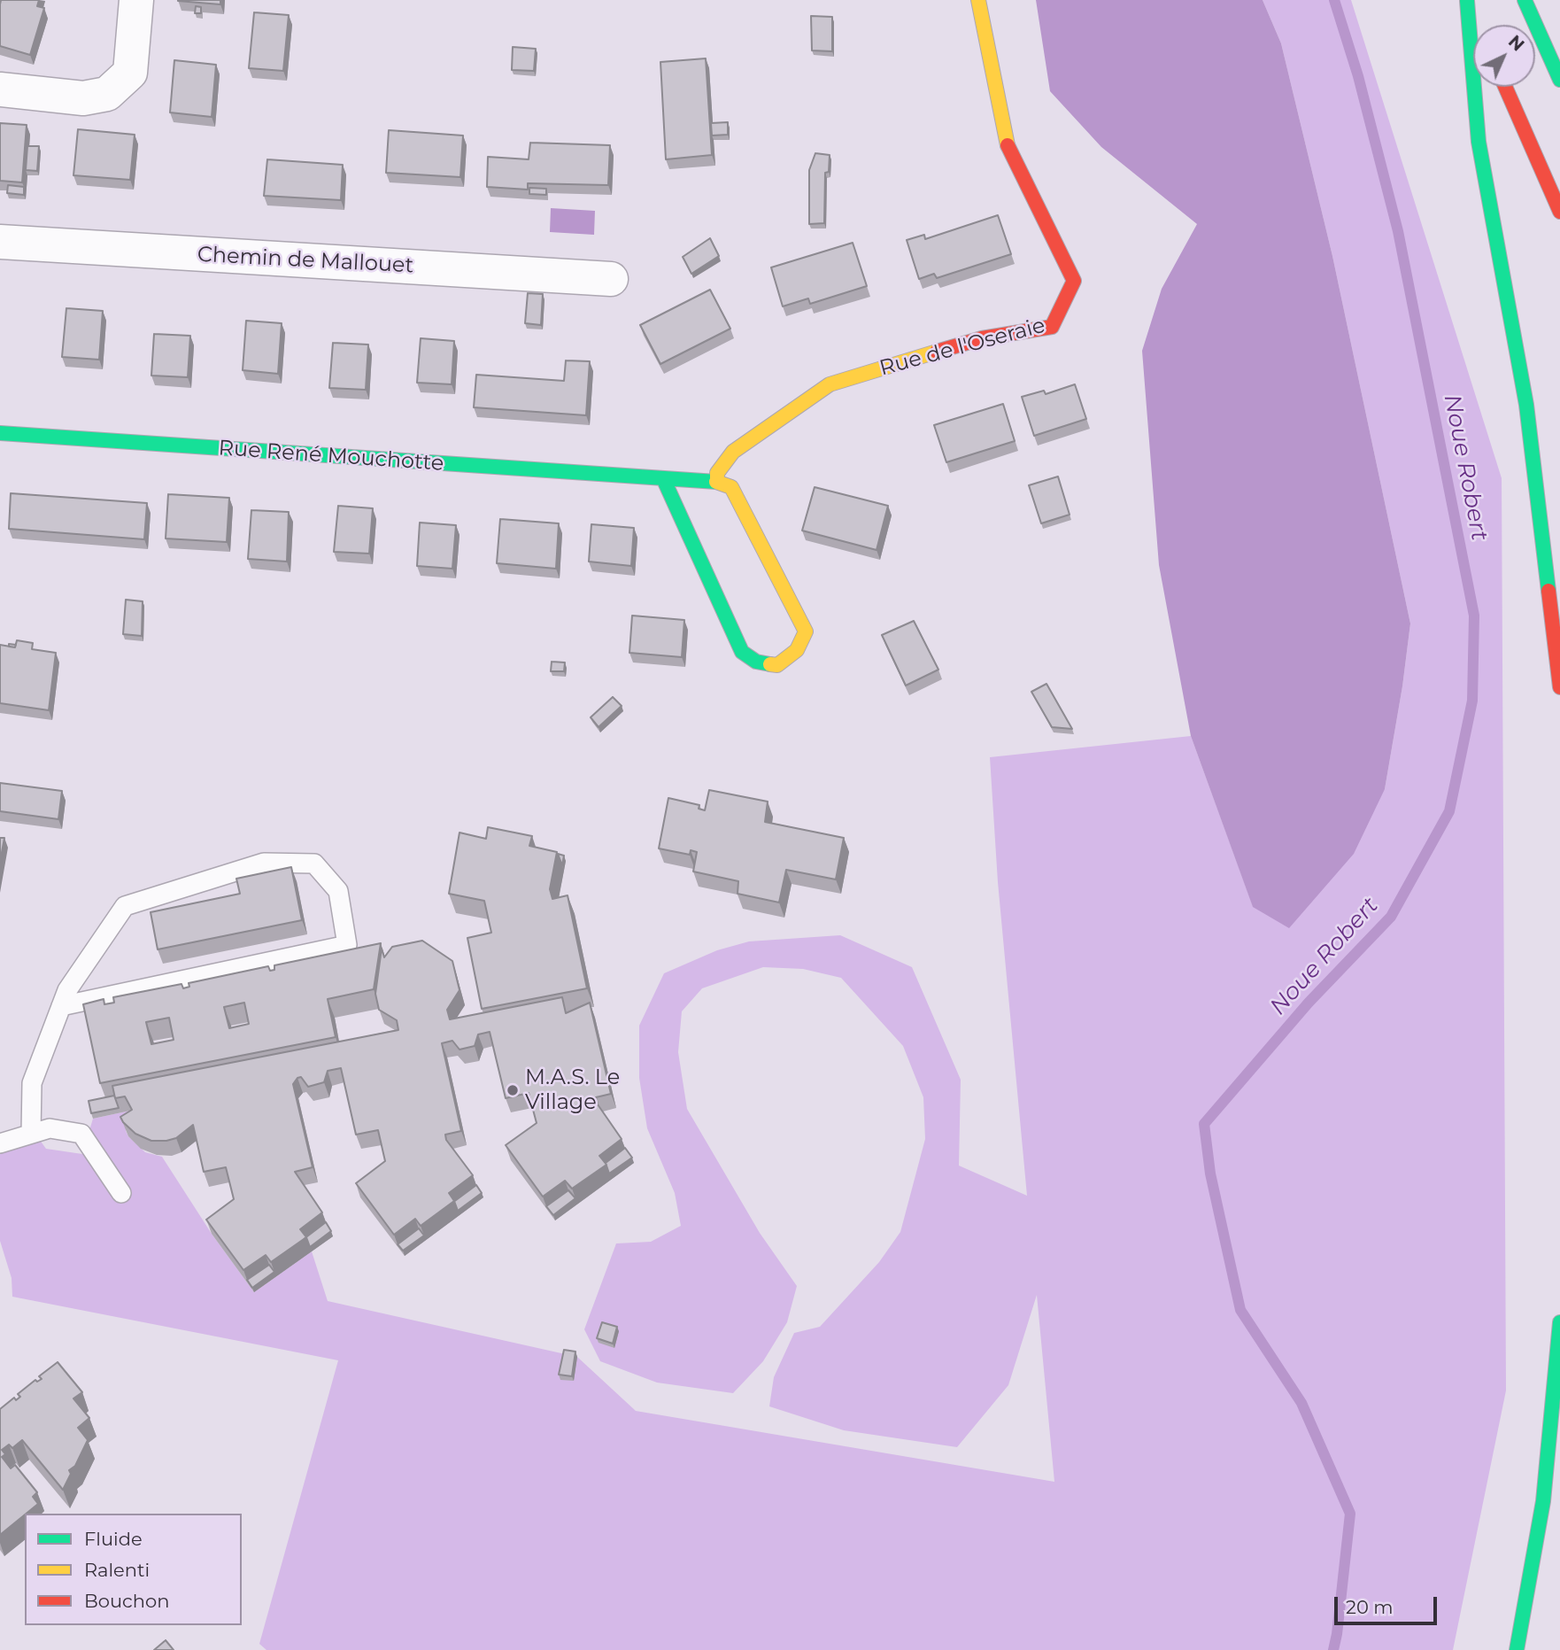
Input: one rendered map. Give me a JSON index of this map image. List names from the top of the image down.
{
  "streets": {
    "main road": ["Rue de l'Oseraie", "Rue René Mouchotte"],
    "street": ["Chemin de Mallouet"]
  },
  "crossings": [
    ["Rue de l'Oseraie", "Rue René Mouchotte"]
  ],
  "water": ["Noue Robert"],
  "places": ["M.A.S. Le Village"],
  "legend": ["Fluide", "Ralenti", "Bouchon"],
  "scale_bar": "20 m",
  "north": "top right"
}
